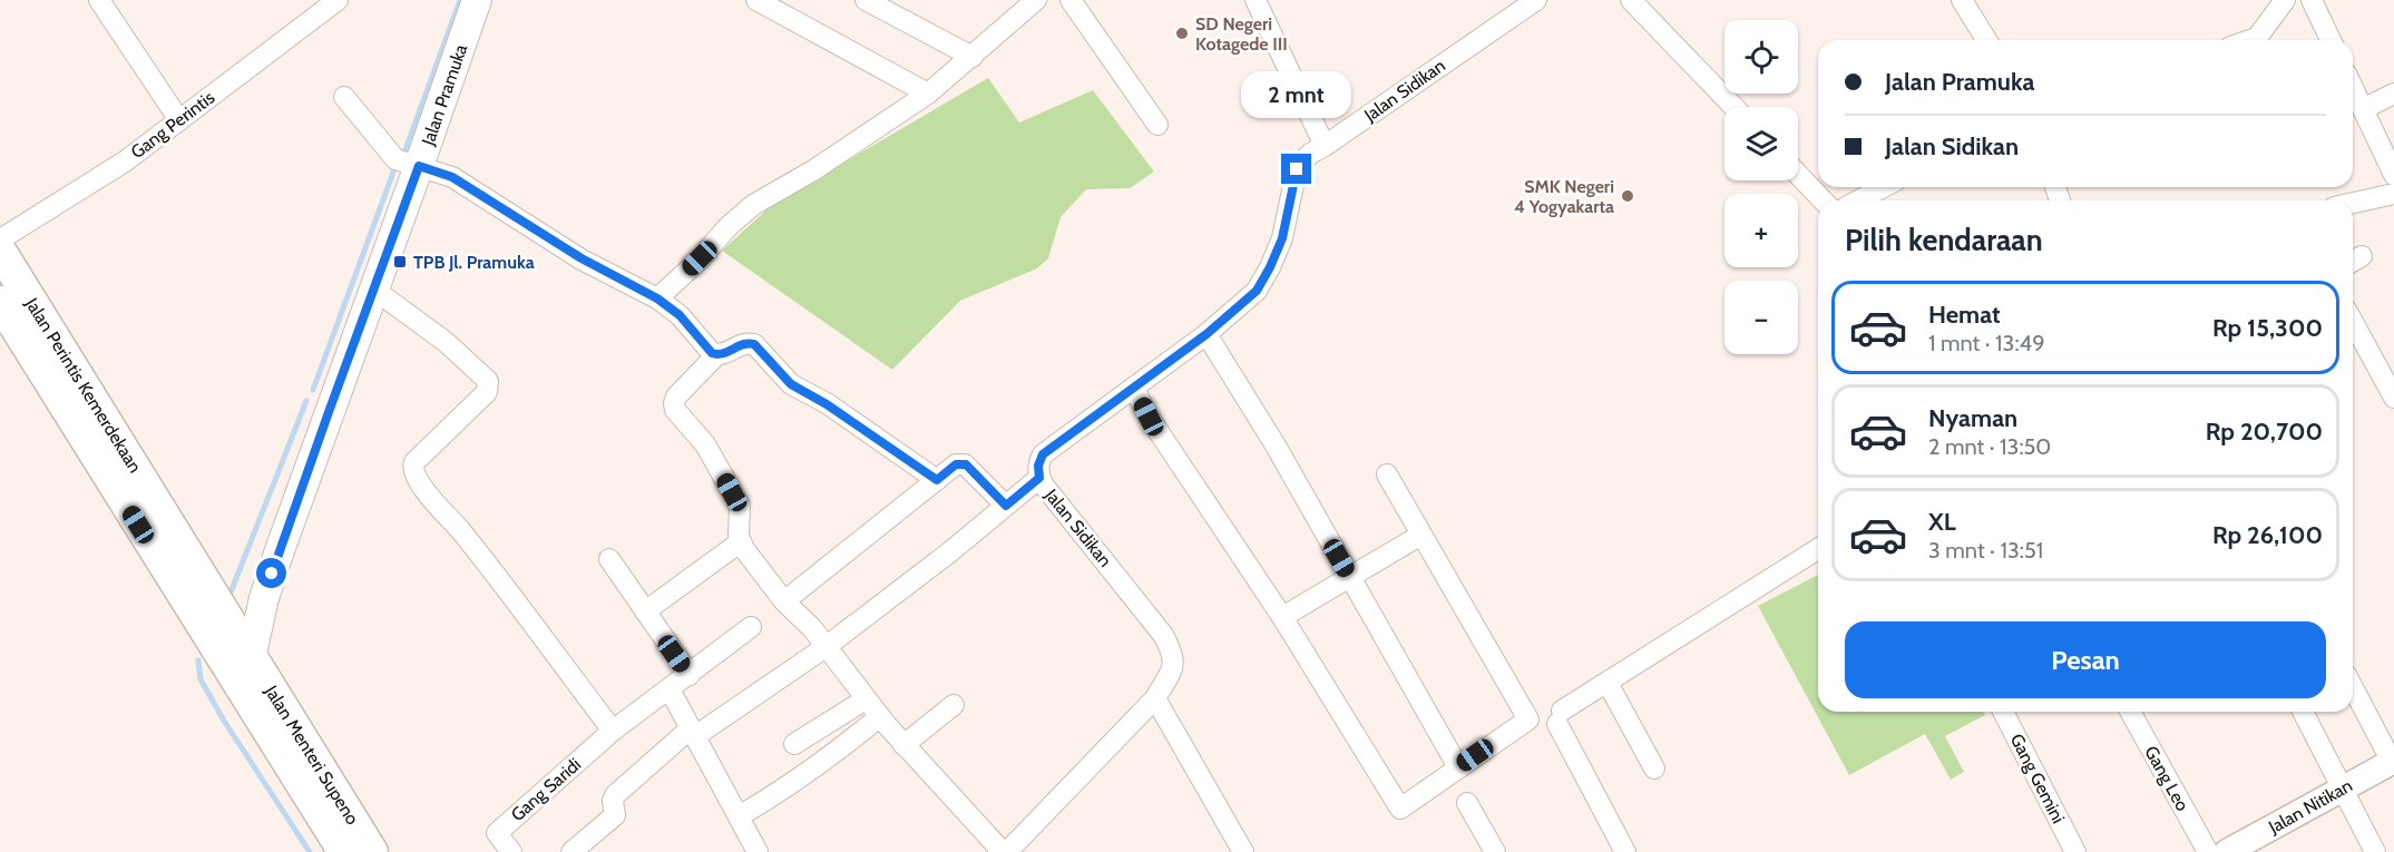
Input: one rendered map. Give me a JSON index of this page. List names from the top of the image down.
{
  "streets": {
    "main road": ["Jalan Pramuka", "Jalan Perintis Kemerdekaan", "Jalan Menteri Supeno"],
    "street": [
      "Jalan Sidikan",
      "Gang Perintis",
      "Gang Gemini",
      "Gang Leo",
      "Gang Saridi",
      "Jalan Nitikan"
    ]
  },
  "crossings": [
    ["Jalan Pramuka", "Jalan Perintis Kemerdekaan"],
    ["Jalan Pramuka", "Jalan Menteri Supeno"],
    ["Jalan Perintis Kemerdekaan", "Jalan Menteri Supeno"]
  ],
  "places": {
    "other": ["SD Negeri Kotagede III", "SMK Negeri 4 Yogyakarta"],
    "transit": ["TPB Jl. Pramuka"]
  },
  "page": {
    "map_buttons": ["+", "−"],
    "banner": ["Jalan Pramuka", "Jalan Sidikan"],
    "bubble": "2 mnt",
    "heading": "Pilih kendaraan",
    "list": [
      {
        "name": "Hemat",
        "note": "1 mnt · 13:49",
        "value": "Rp 15,300"
      },
      {
        "name": "Nyaman",
        "note": "2 mnt · 13:50",
        "value": "Rp 20,700"
      },
      {
        "name": "XL",
        "note": "3 mnt · 13:51",
        "value": "Rp 26,100"
      }
    ],
    "buttons": "Pesan"
  }
}
